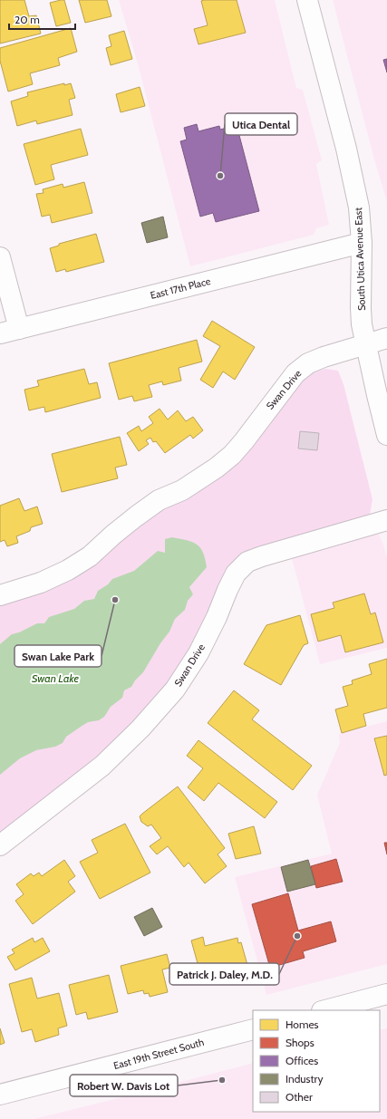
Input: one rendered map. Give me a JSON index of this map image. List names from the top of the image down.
{
  "streets": {
    "street": [
      "South Utica Avenue East",
      "East 17th Place",
      "Swan Drive",
      "East 19th Street South"
    ]
  },
  "crossings": [
    ["South Utica Avenue East", "East 17th Place"],
    ["South Utica Avenue East", "Swan Drive"]
  ],
  "water": ["Swan Lake"],
  "places": [
    "Utica Dental",
    "Swan Lake Park",
    "Patrick J. Daley, M.D.",
    "Robert W. Davis Lot"
  ],
  "legend": [
    "Homes",
    "Shops",
    "Offices",
    "Industry",
    "Other"
  ],
  "scale_bar": "20 m"
}
